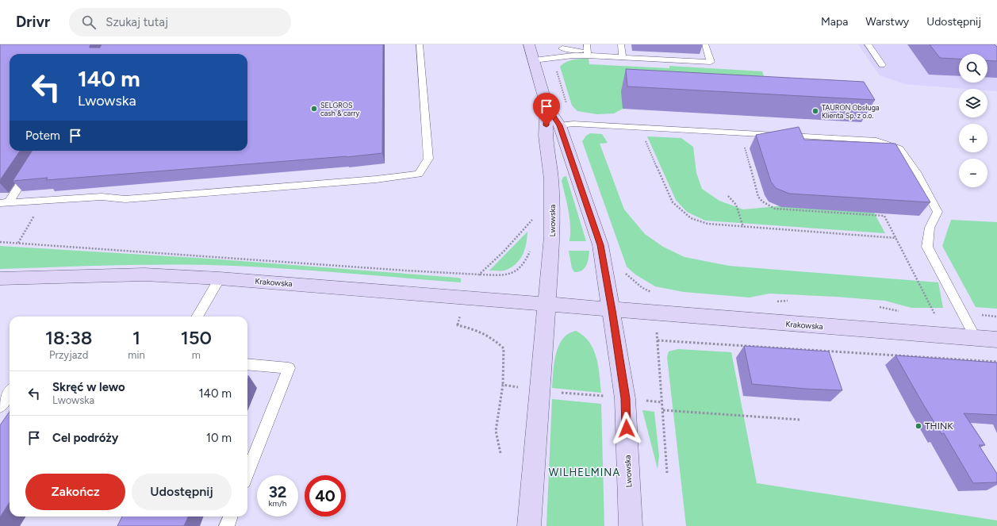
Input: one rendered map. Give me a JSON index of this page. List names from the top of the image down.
{
  "streets": {
    "street": ["Lwowska", "Krakowska"]
  },
  "crossings": [
    ["Lwowska", "Krakowska"]
  ],
  "districts": ["WILHELMINA"],
  "places": ["SELGROS cash & carry", "TAURON Obsługa Klienta Sp. z o.o.", "THINK"],
  "page": {
    "header": "Drivr",
    "search": "Szukaj tutaj",
    "nav": ["Mapa", "Warstwy", "Udostępnij"],
    "map_buttons": ["+", "−"],
    "turn": ["140 m", "Lwowska"],
    "then": "Potem",
    "eta": [
      "18:38",
      "Przyjazd",
      "1",
      "min",
      "150",
      "m"
    ],
    "list": [
      {
        "name": "Skręć w lewo",
        "note": "Lwowska",
        "value": "140 m"
      },
      {
        "name": "Cel podróży",
        "value": "10 m"
      }
    ],
    "buttons": ["Zakończ", "Udostępnij"],
    "speed": "32 km/h",
    "limit": "40"
  }
}
